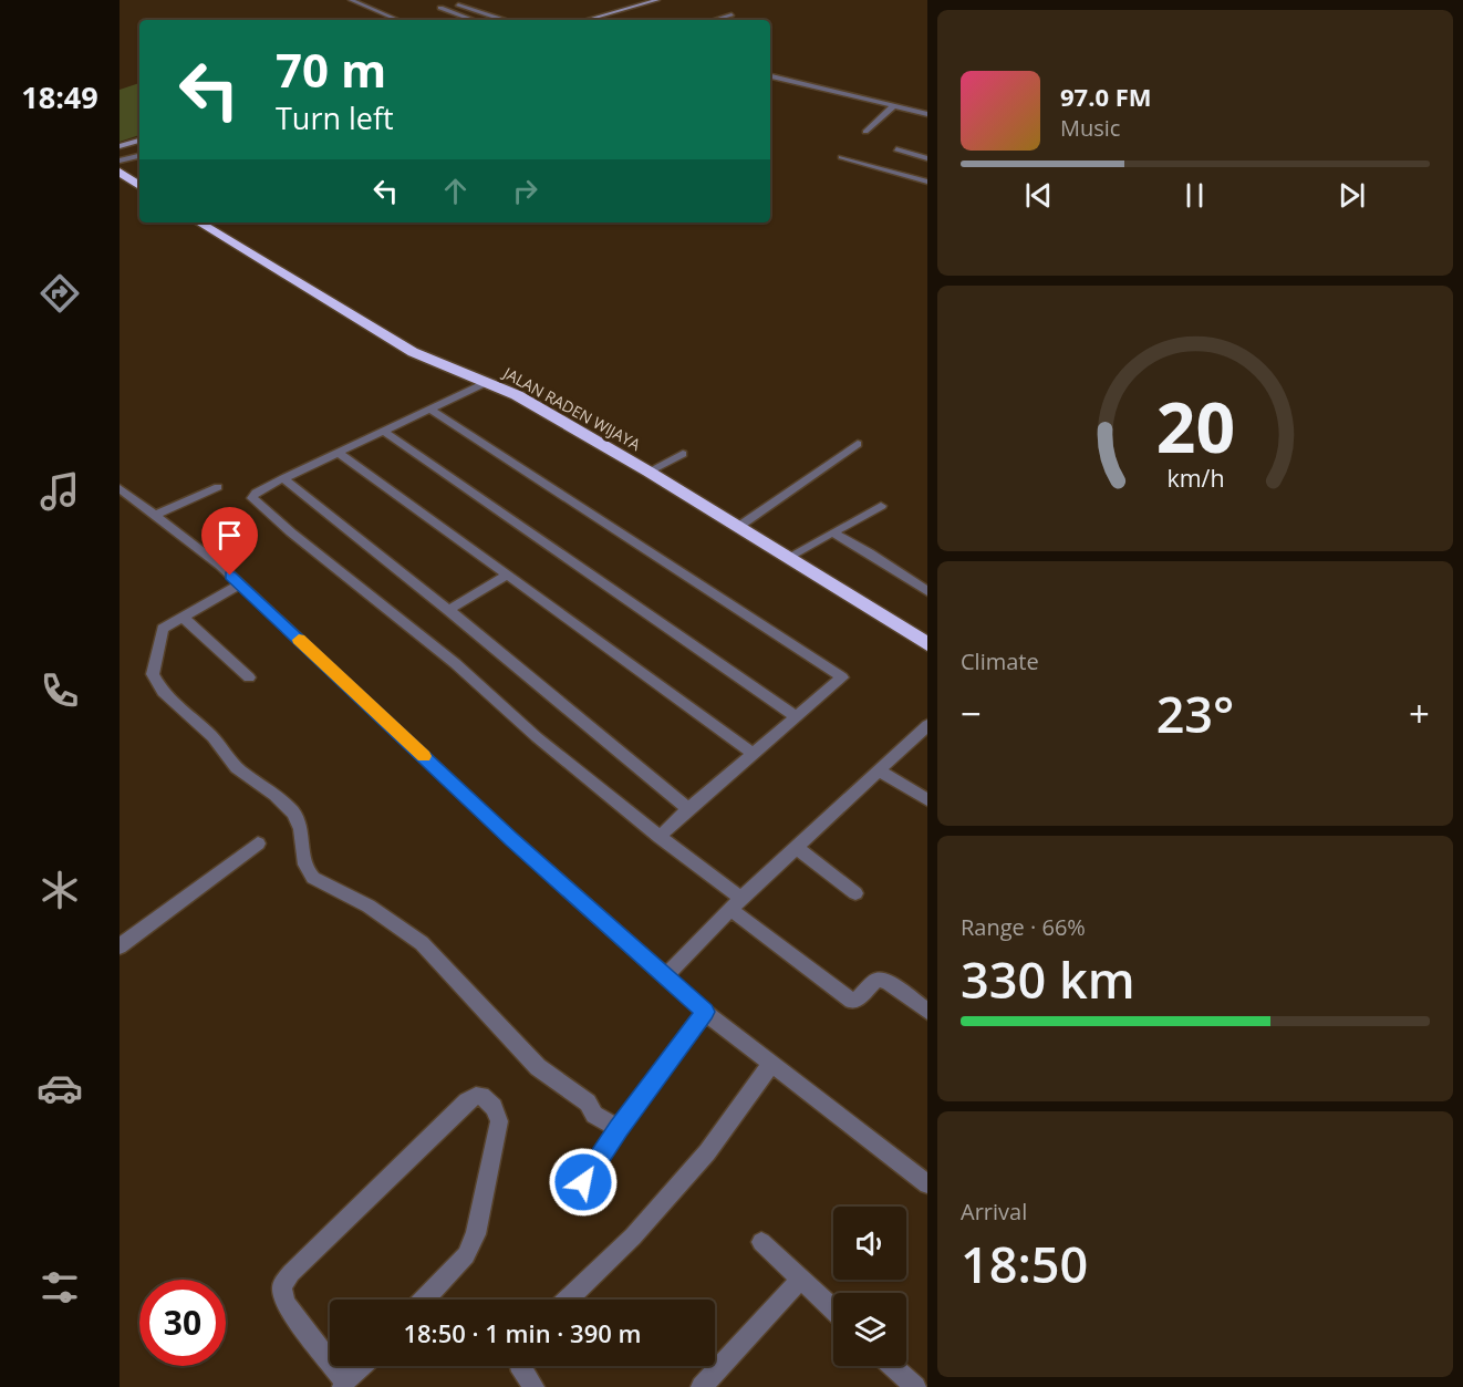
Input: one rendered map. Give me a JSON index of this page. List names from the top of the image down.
{
  "streets": {
    "highway": ["JALAN RADEN WIJAYA"]
  },
  "page": {
    "tabs": "18:49",
    "turn": ["70 m", "Turn left"],
    "song": ["97.0 FM", "Music"],
    "tile": [
      "Climate",
      ["Range · 66%", "330 km"],
      ["Arrival", "18:50"]
    ],
    "heat": ["−", "23°", "+"],
    "limit": "30",
    "trip": "18:50 · 1 min · 390 m",
    "gauge": ["20", "km/h"]
  }
}
